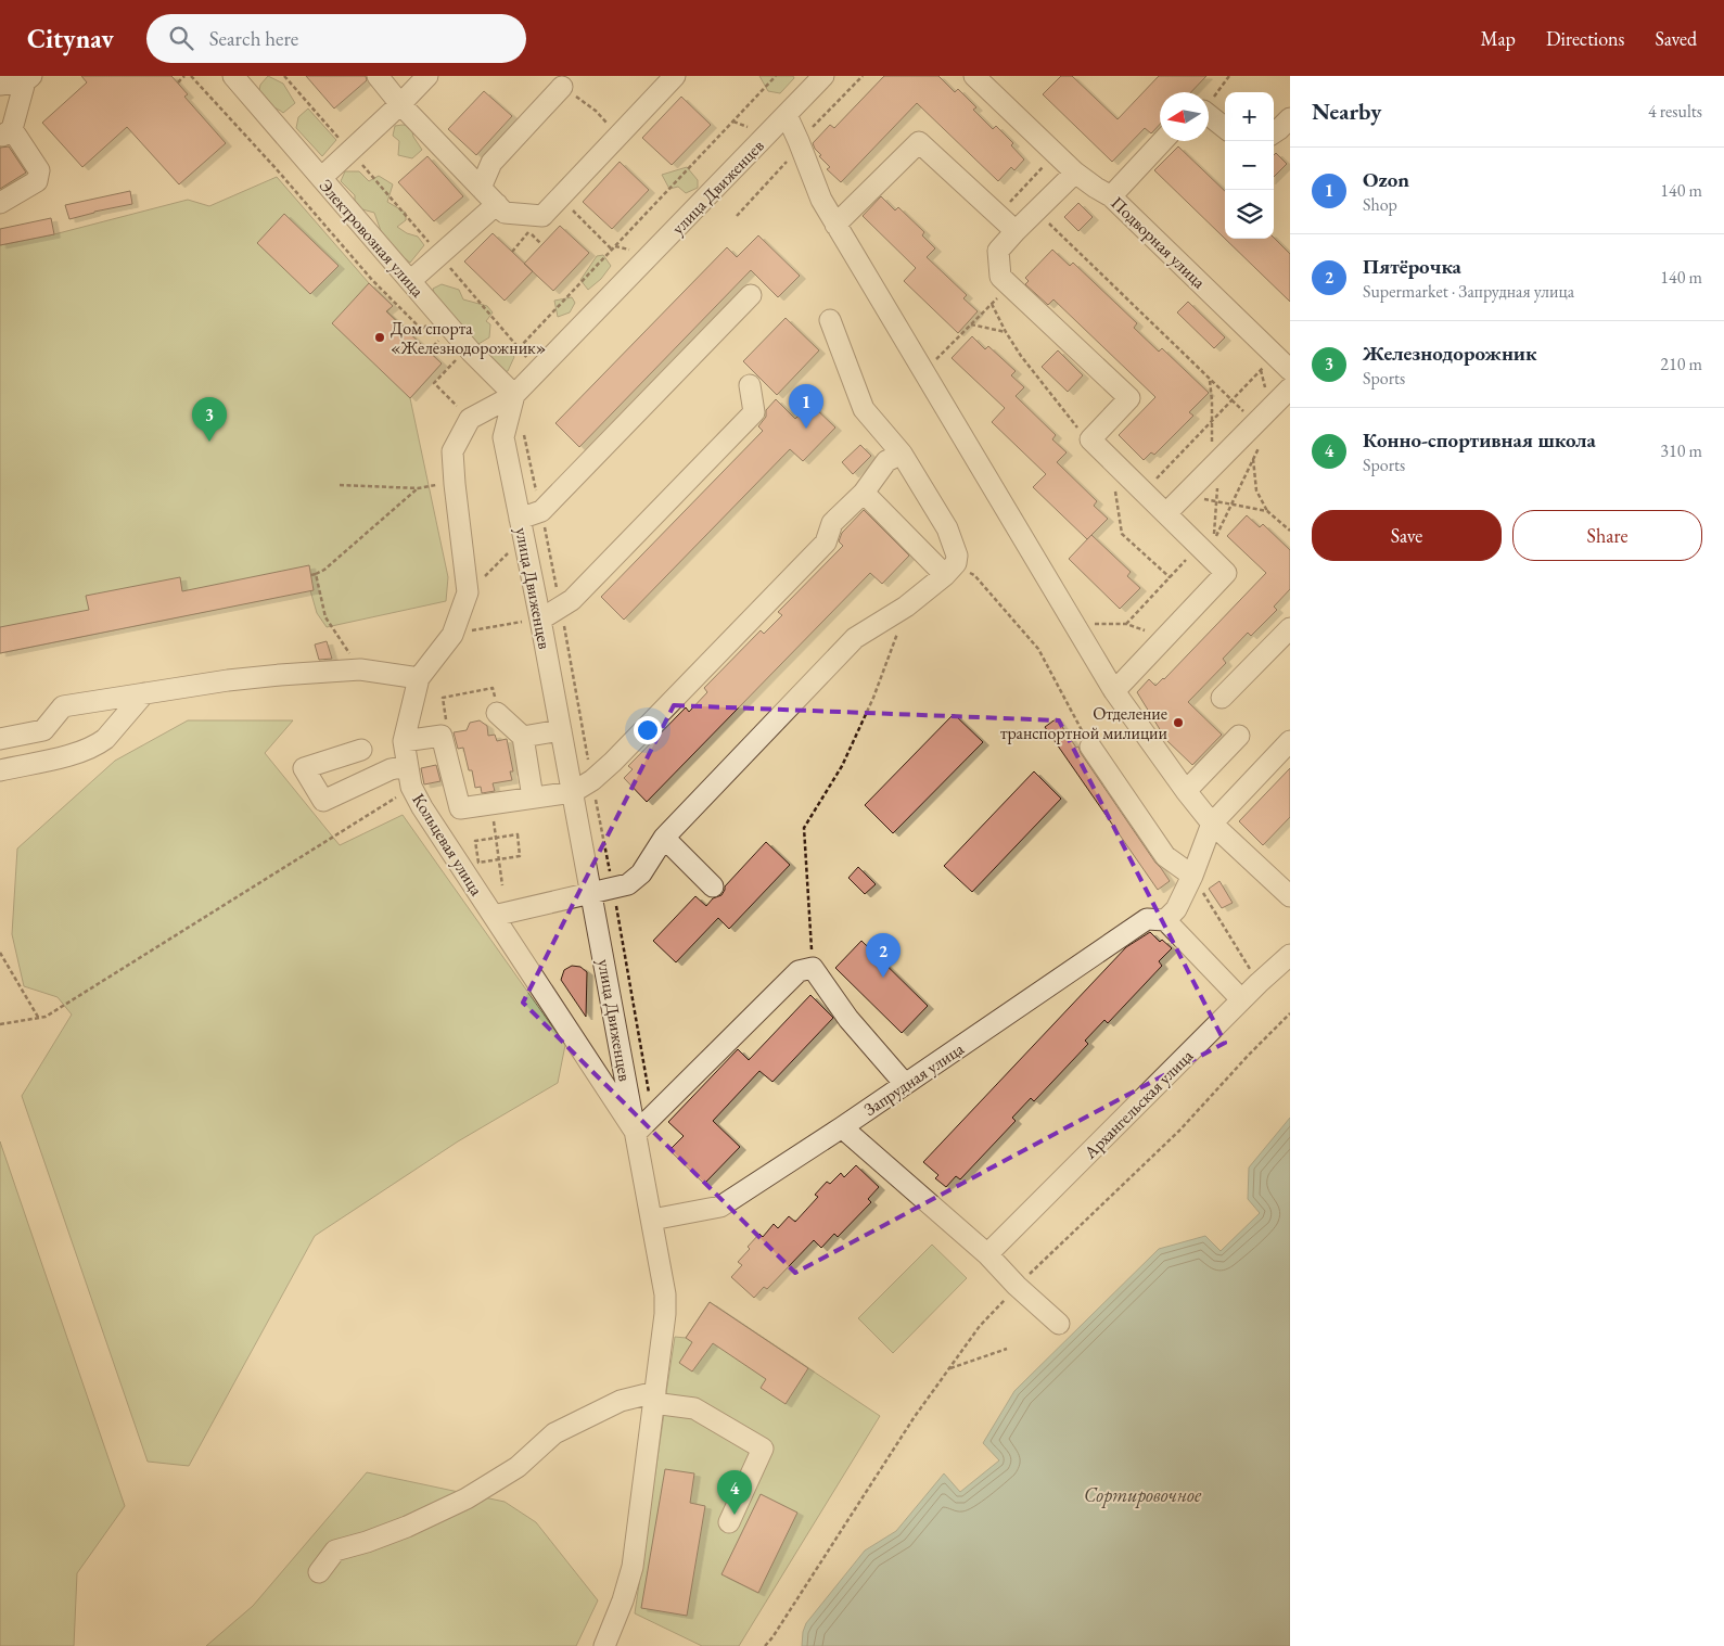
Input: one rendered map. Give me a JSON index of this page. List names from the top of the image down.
{
  "streets": {
    "street": [
      "улица Движенцев",
      "Электровозная улица",
      "Подворная улица",
      "Кольцевая улица",
      "Запрудная улица",
      "Архангельская улица"
    ]
  },
  "crossings": [
    ["улица Движенцев", "Электровозная улица"],
    ["улица Движенцев", "Кольцевая улица"],
    ["улица Движенцев", "Запрудная улица"]
  ],
  "water": ["Сортировочное"],
  "places": ["Дом спорта «Железнодорожник»", "Отделение транспортной милиции"],
  "north": "left",
  "page": {
    "header": "Citynav",
    "search": "Search here",
    "nav": ["Map", "Directions", "Saved"],
    "heading": ["Nearby", "4 results"],
    "map_buttons": ["+", "−"],
    "list": [
      {
        "mark": "1",
        "name": "Ozon",
        "note": "Shop",
        "value": "140 m"
      },
      {
        "mark": "2",
        "name": "Пятёрочка",
        "note": "Supermarket · Запрудная улица",
        "value": "140 m"
      },
      {
        "mark": "3",
        "name": "Железнодорожник",
        "note": "Sports",
        "value": "210 m"
      },
      {
        "mark": "4",
        "name": "Конно-спортивная школа",
        "note": "Sports",
        "value": "310 m"
      }
    ],
    "pins": [
      "1",
      "3",
      "2",
      "4"
    ],
    "buttons": ["Save", "Share"]
  }
}
